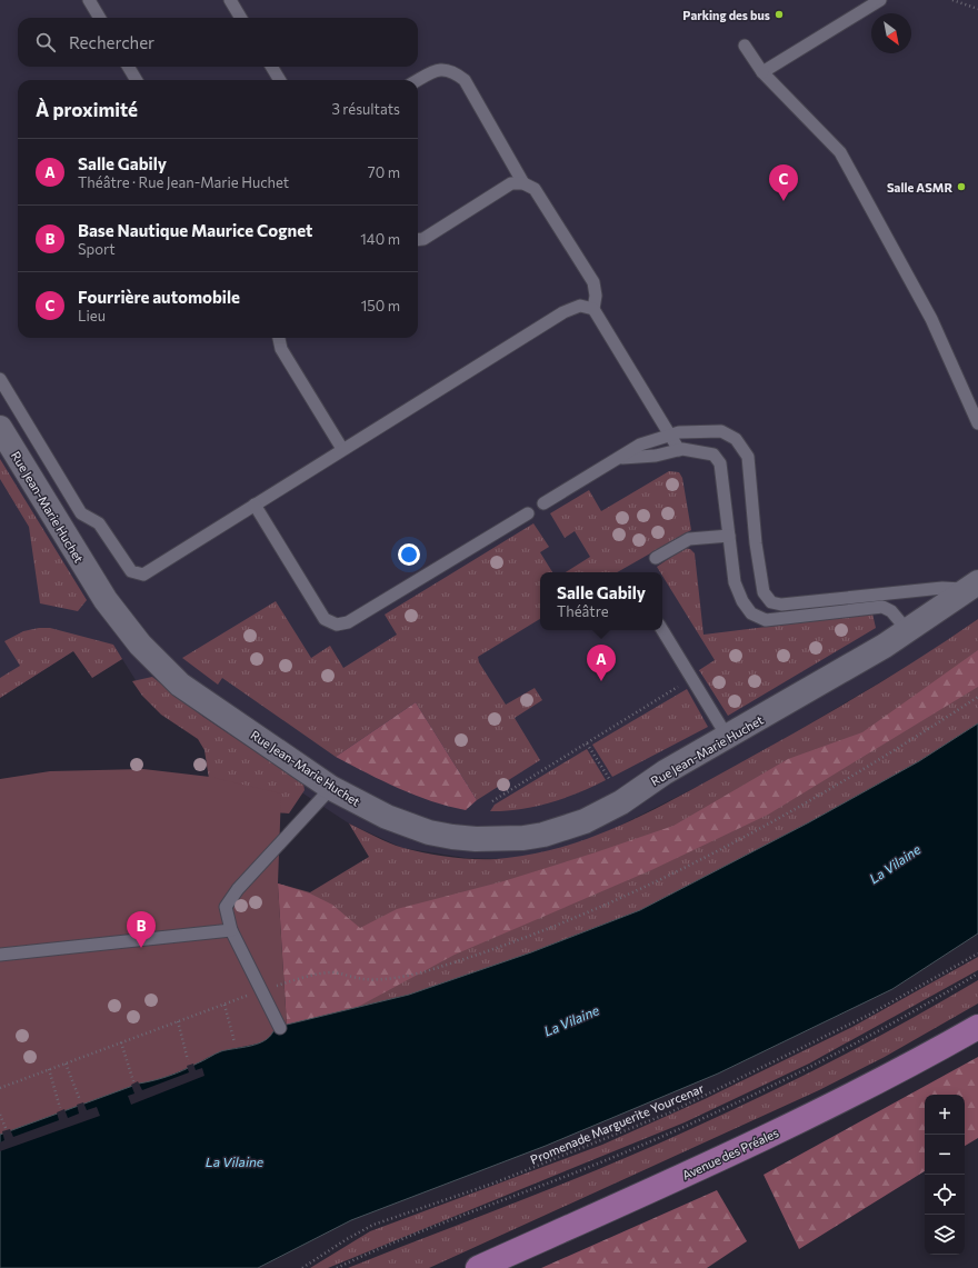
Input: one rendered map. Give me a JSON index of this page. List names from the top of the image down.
{
  "streets": {
    "main road": ["Avenue des Préales"],
    "street": ["Rue Jean-Marie Huchet"],
    "path": ["Promenade Marguerite Yourcenar"]
  },
  "water": ["La Vilaine"],
  "places": ["Parking des bus", "Salle ASMR"],
  "north": "bottom right",
  "page": {
    "search": "Rechercher",
    "heading": ["À proximité", "3 résultats"],
    "list": [
      {
        "mark": "A",
        "name": "Salle Gabily",
        "note": "Théâtre · Rue Jean-Marie Huchet",
        "value": "70 m"
      },
      {
        "mark": "B",
        "name": "Base Nautique Maurice Cognet",
        "note": "Sport",
        "value": "140 m"
      },
      {
        "mark": "C",
        "name": "Fourrière automobile",
        "note": "Lieu",
        "value": "150 m"
      }
    ],
    "pins": ["C", "A", "B"],
    "popup": ["Salle Gabily", "Théâtre"],
    "map_buttons": ["+", "−"]
  }
}
